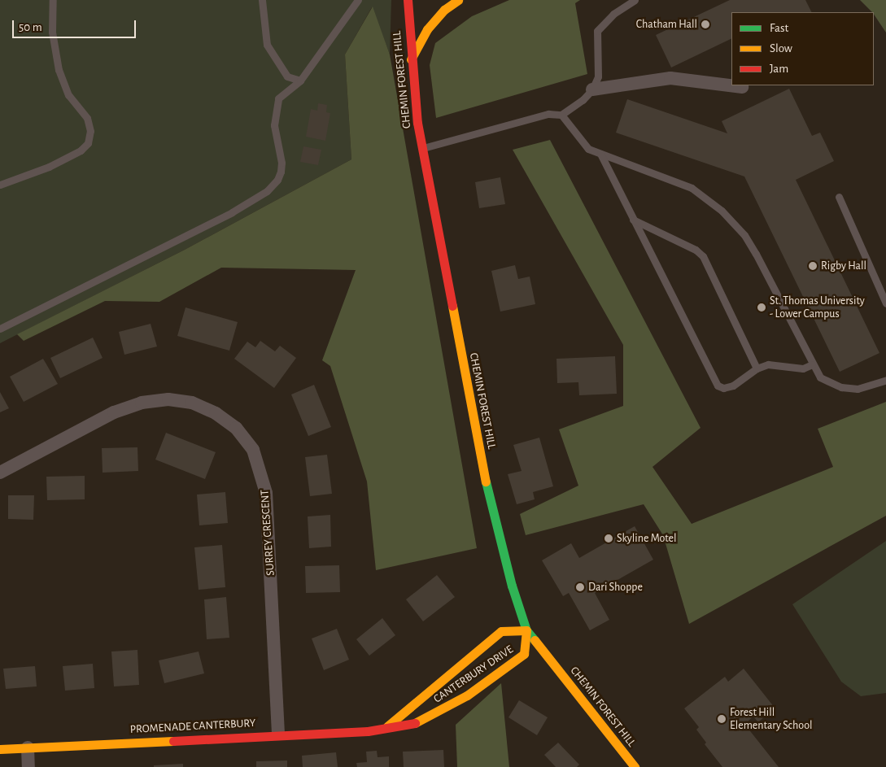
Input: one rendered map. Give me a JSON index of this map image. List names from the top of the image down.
{
  "streets": {
    "main road": ["CHEMIN FOREST HILL", "CANTERBURY DRIVE", "PROMENADE CANTERBURY"],
    "street": ["SURREY CRESCENT"]
  },
  "crossings": [
    ["CHEMIN FOREST HILL", "CANTERBURY DRIVE"],
    ["SURREY CRESCENT", "PROMENADE CANTERBURY"],
    ["CANTERBURY DRIVE", "PROMENADE CANTERBURY"]
  ],
  "places": [
    "Chatham Hall",
    "Rigby Hall",
    "St. Thomas University - Lower Campus",
    "Skyline Motel",
    "Dari Shoppe",
    "Forest Hill Elementary School"
  ],
  "legend": ["Fast", "Slow", "Jam"],
  "scale_bar": "50 m"
}
